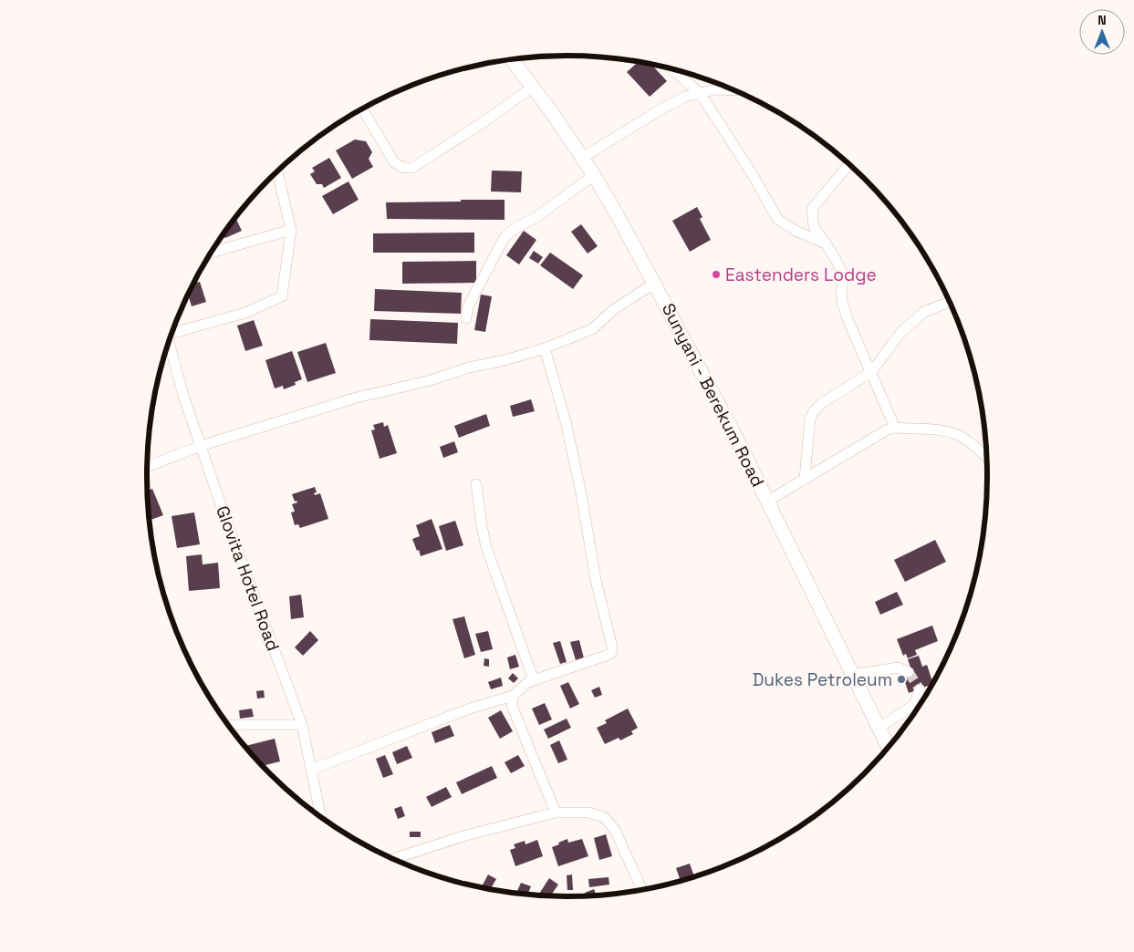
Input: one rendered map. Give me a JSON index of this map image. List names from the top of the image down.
{
  "streets": {
    "main road": ["Sunyani - Berekum Road"],
    "street": ["Glovita Hotel Road"]
  },
  "places": ["Eastenders Lodge", "Dukes Petroleum"],
  "north": "top"
}
